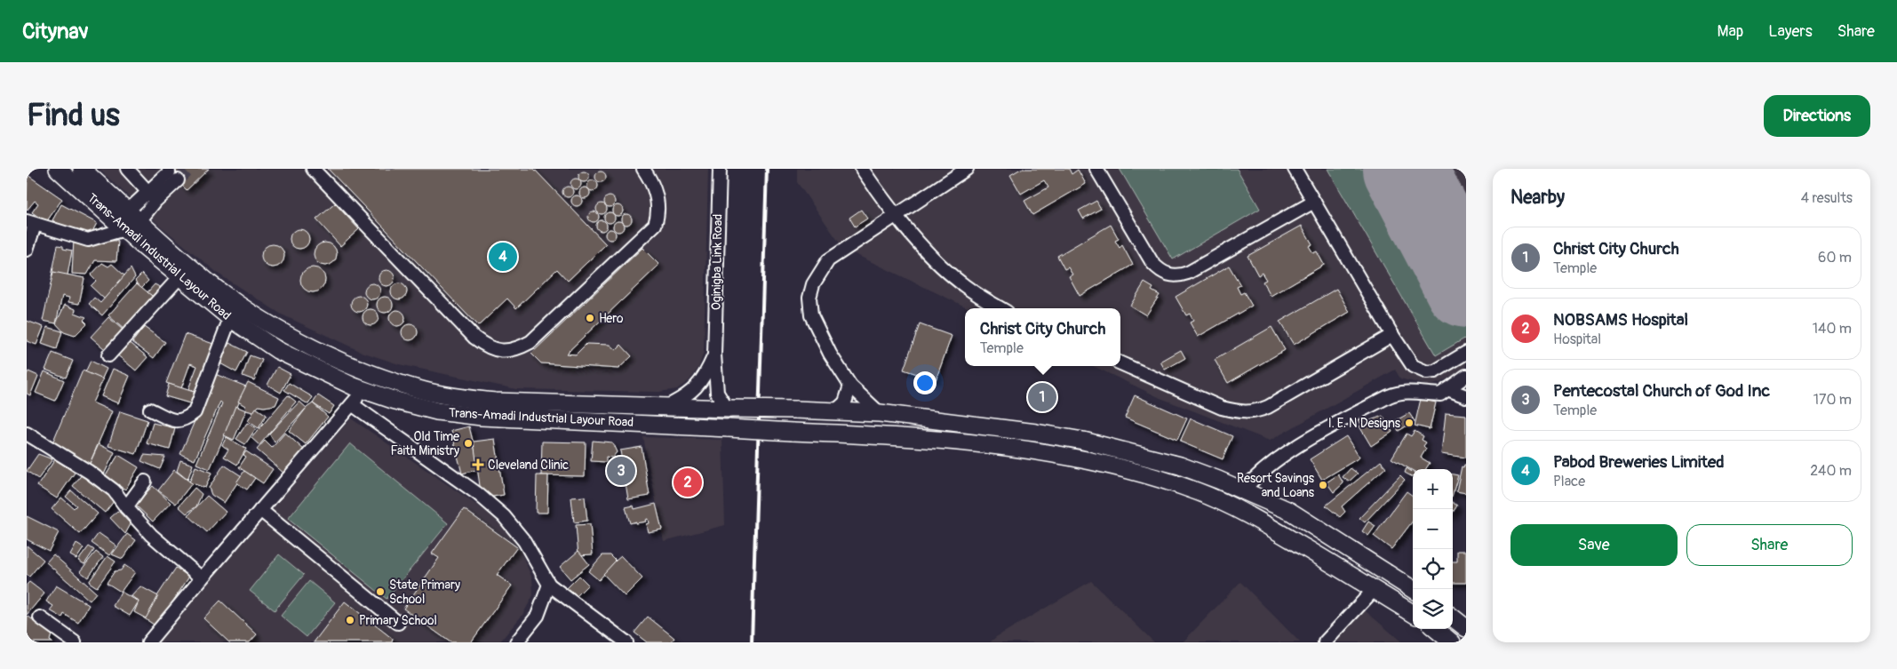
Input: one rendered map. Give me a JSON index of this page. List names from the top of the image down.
{
  "streets": {
    "main road": ["Trans-Amadi Industrial Layour Road"],
    "street": ["Oginigba Link Road"]
  },
  "crossings": [
    ["Trans-Amadi Industrial Layour Road", "Oginigba Link Road"]
  ],
  "places": {
    "other": [
      "Hero",
      "I. E. N Designs",
      "Old Time Faith Ministry",
      "Resort Savings and Loans",
      "State Primary School",
      "Primary School"
    ],
    "health": ["Cleveland Clinic"]
  },
  "page": {
    "header": "Citynav",
    "nav": ["Map", "Layers", "Share"],
    "buttons": [
      "Directions",
      ["Save", "Share"]
    ],
    "title": "Find us",
    "heading": ["Nearby", "4 results"],
    "list": [
      {
        "mark": "1",
        "name": "Christ City Church",
        "note": "Temple",
        "value": "60 m"
      },
      {
        "mark": "2",
        "name": "NOBSAMS Hospital",
        "note": "Hospital",
        "value": "140 m"
      },
      {
        "mark": "3",
        "name": "Pentecostal Church of God Inc",
        "note": "Temple",
        "value": "170 m"
      },
      {
        "mark": "4",
        "name": "Pabod Breweries Limited",
        "note": "Place",
        "value": "240 m"
      }
    ],
    "pins": [
      "4",
      "1",
      "3",
      "2"
    ],
    "popup": ["Christ City Church", "Temple"],
    "map_buttons": ["+", "−"]
  }
}
